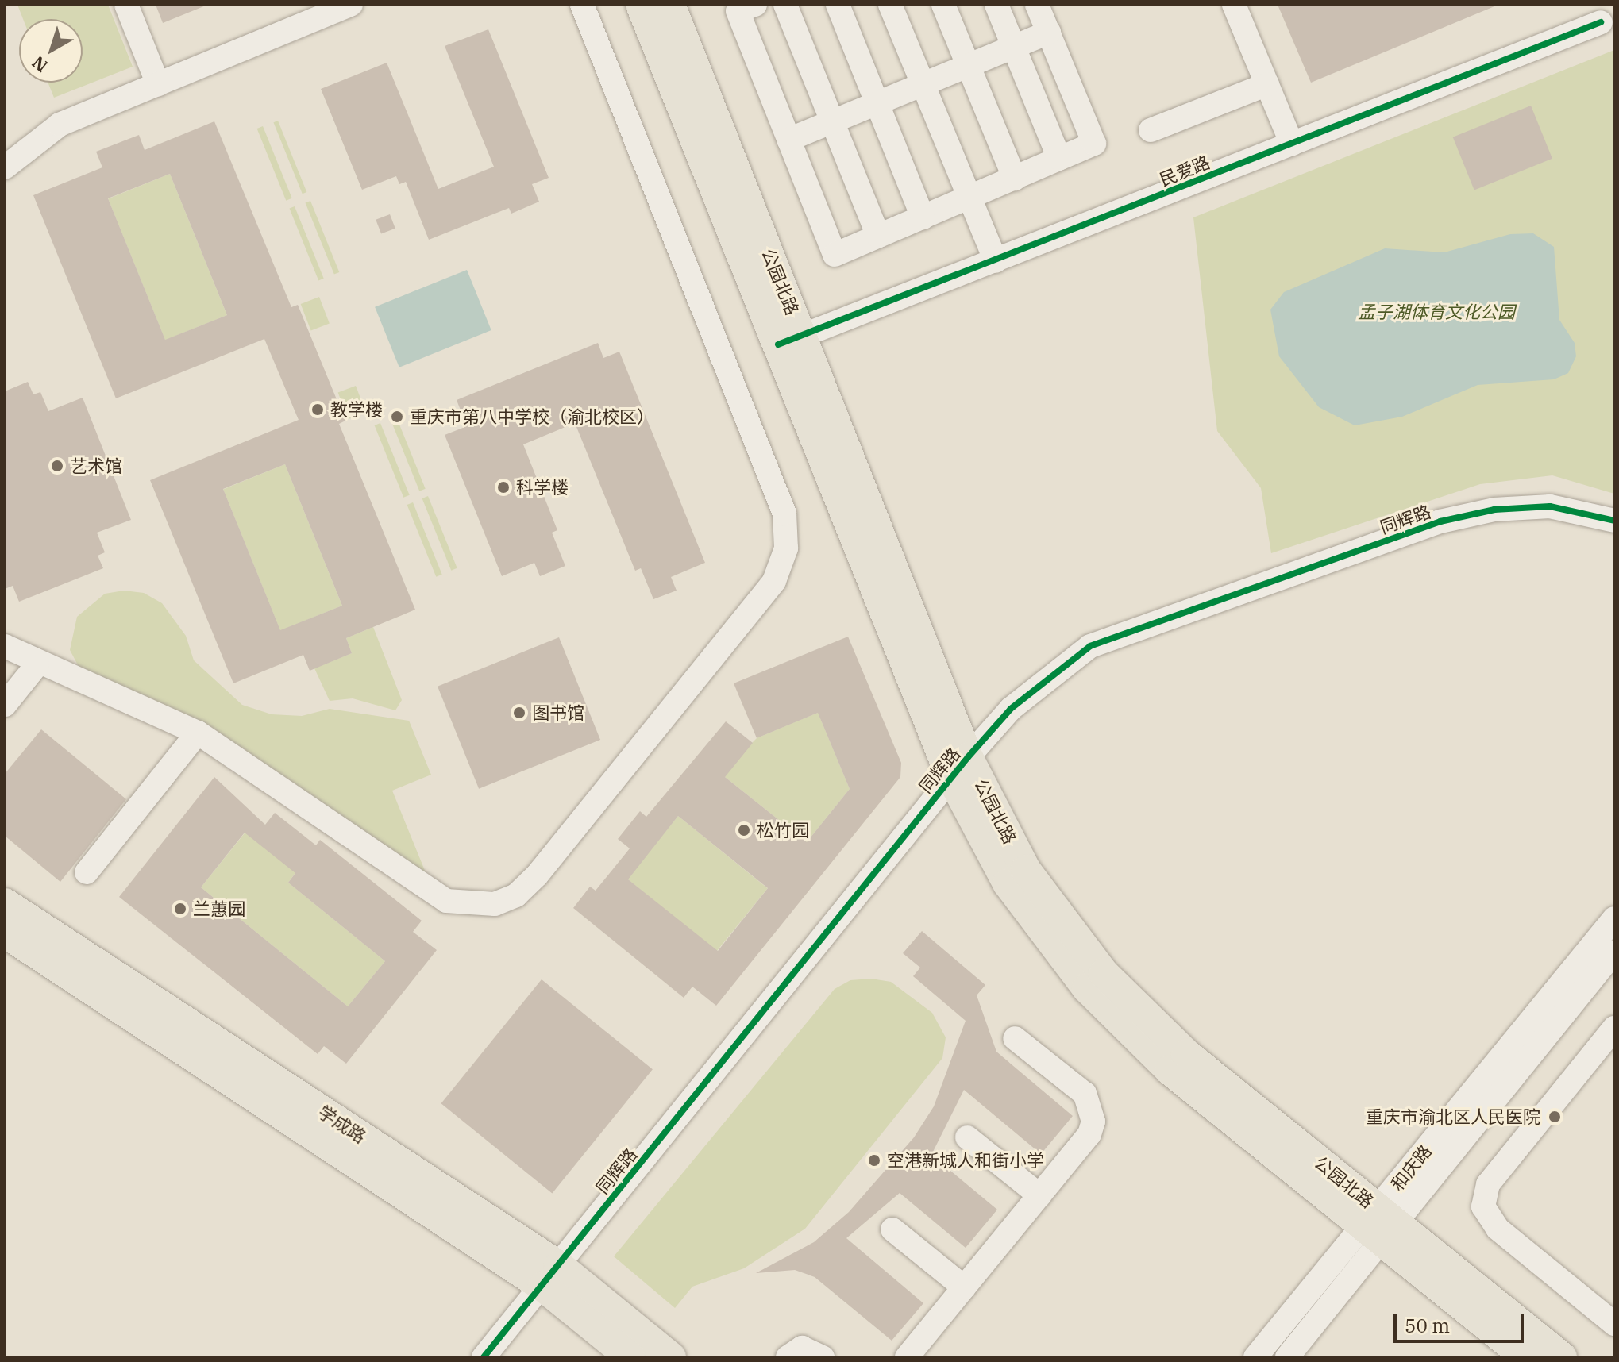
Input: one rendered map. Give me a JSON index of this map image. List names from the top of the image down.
{
  "streets": {
    "main road": ["公园北路", "学成路"],
    "street": ["民爱路", "同辉路", "和庆路"]
  },
  "crossings": [
    ["民爱路", "公园北路"],
    ["公园北路", "同辉路"],
    ["公园北路", "和庆路"],
    ["同辉路", "学成路"]
  ],
  "parks": ["孟子湖体育文化公园"],
  "places": [
    "教学楼",
    "重庆市第八中学校（渝北校区）",
    "艺术馆",
    "科学楼",
    "图书馆",
    "松竹园",
    "兰蕙园",
    "重庆市渝北区人民医院",
    "空港新城人和街小学"
  ],
  "scale_bar": "50 m",
  "north": "bottom left"
}
